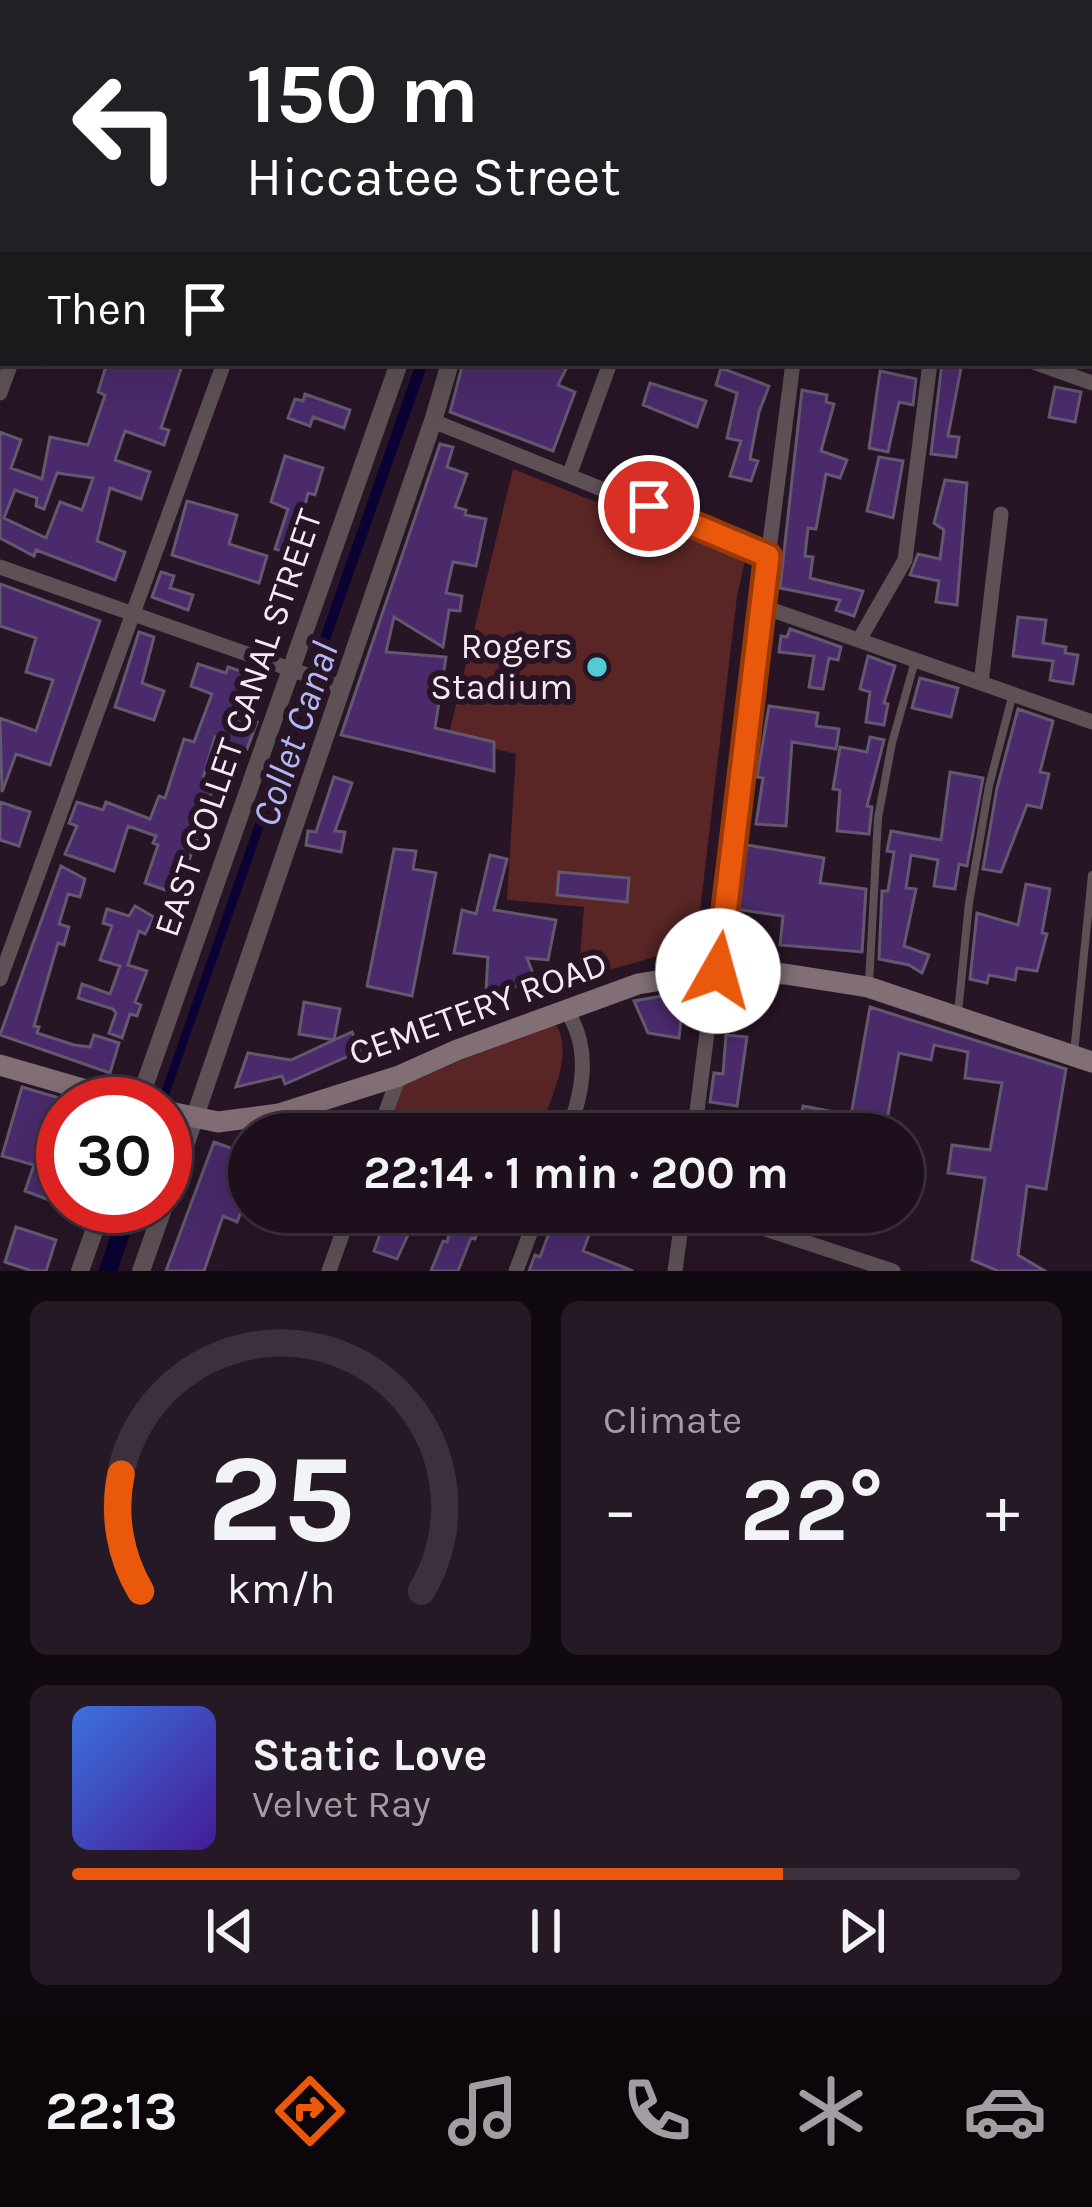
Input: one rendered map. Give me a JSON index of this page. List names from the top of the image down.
{
  "streets": {
    "main road": ["CEMETERY ROAD"],
    "street": ["EAST COLLET CANAL STREET"]
  },
  "water": ["Collet Canal"],
  "places": ["Rogers Stadium"],
  "page": {
    "turn": ["150 m", "Hiccatee Street"],
    "then": "Then",
    "limit": "30",
    "trip": "22:14 · 1 min · 200 m",
    "tile": "Climate",
    "heat": ["−", "22°", "+"],
    "song": ["Static Love", "Velvet Ray"],
    "tabs": "22:13",
    "gauge": ["25", "km/h"]
  }
}
